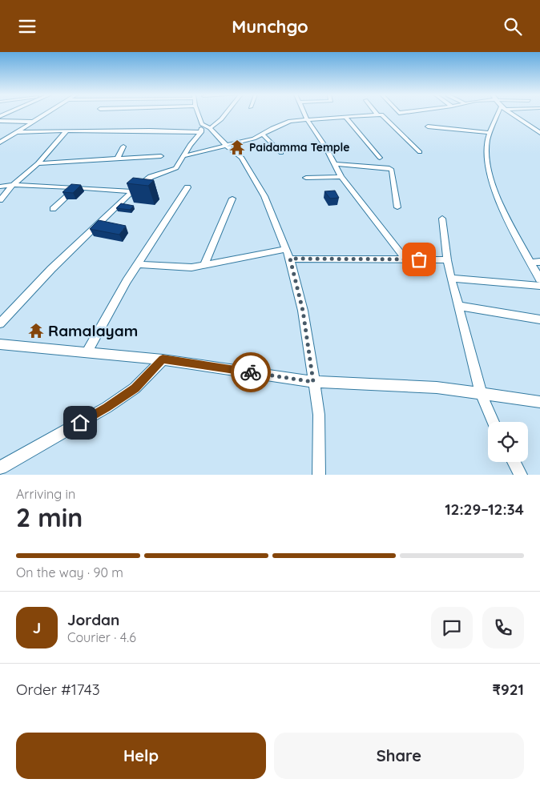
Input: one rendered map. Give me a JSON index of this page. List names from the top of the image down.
{
  "places": {
    "temple": ["Paidamma Temple", "Ramalayam"]
  },
  "page": {
    "header": "Munchgo",
    "heading": ["2 min", "Arriving in", "12:29–12:34"],
    "panel": [
      "Jordan",
      "Courier · 4.6",
      "Order #1743",
      "₹921"
    ],
    "bar": "On the way · 90 m",
    "round": "J",
    "buttons": ["Help", "Share"]
  }
}
